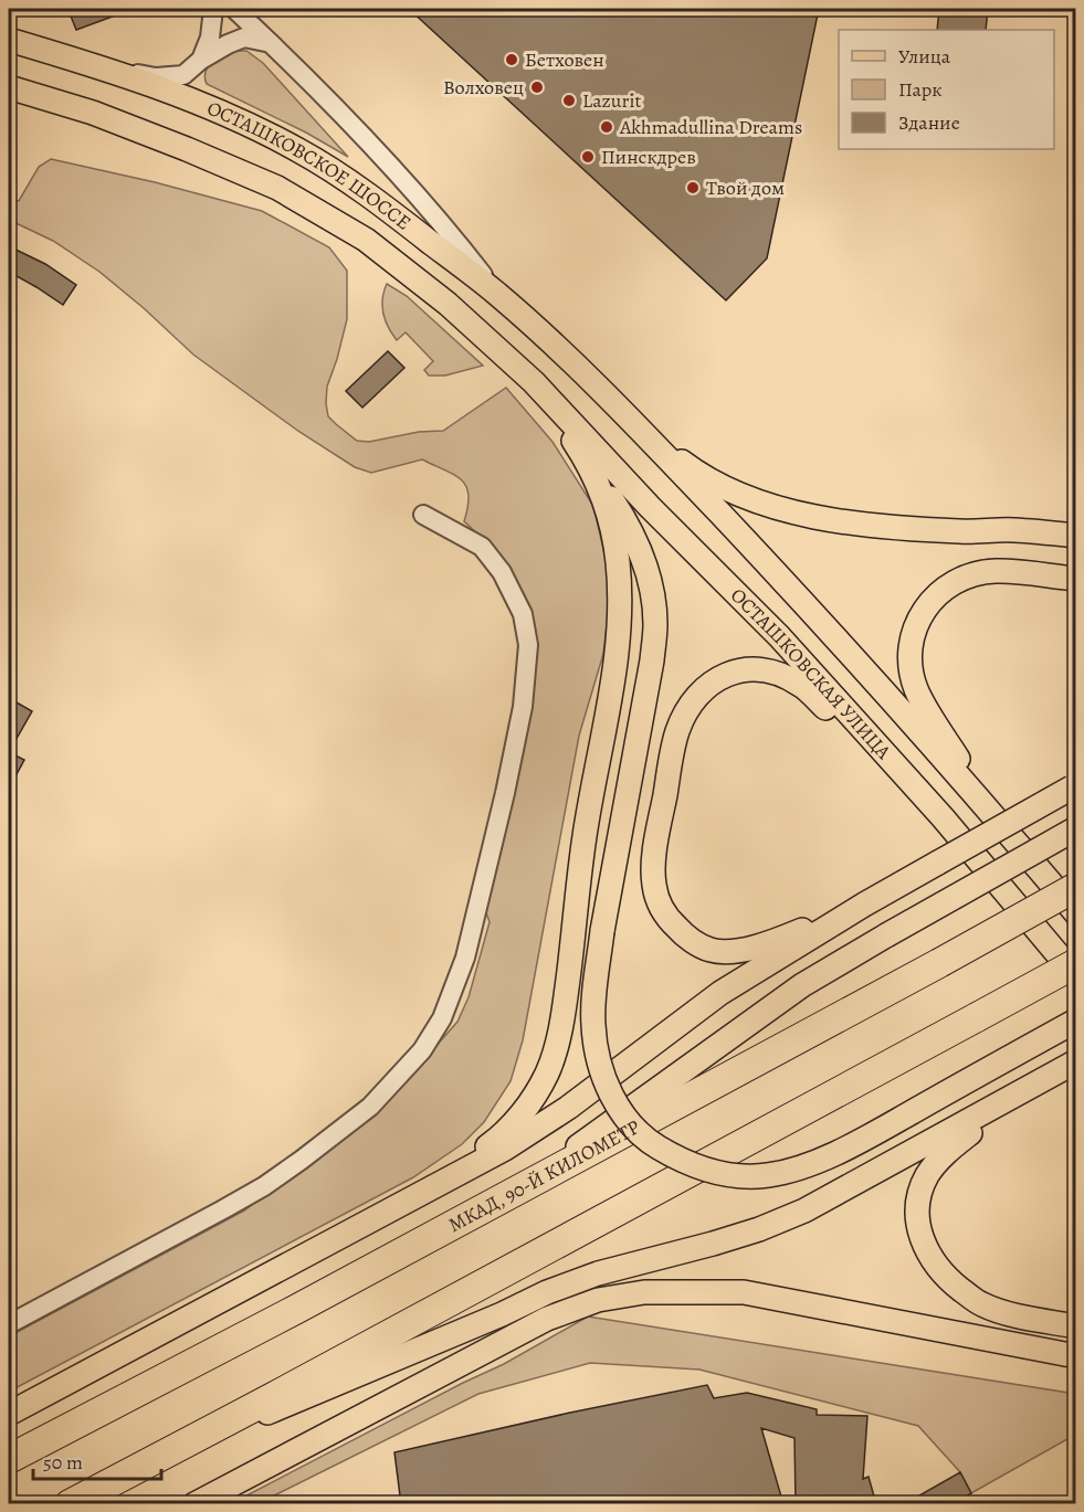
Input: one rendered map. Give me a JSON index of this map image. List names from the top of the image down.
{
  "streets": {
    "highway": ["МКАД, 90-Й КИЛОМЕТР"],
    "main road": ["ОСТАШКОВСКОЕ ШОССЕ", "ОСТАШКОВСКАЯ УЛИЦА"]
  },
  "crossings": [
    ["ОСТАШКОВСКОЕ ШОССЕ", "ОСТАШКОВСКАЯ УЛИЦА"]
  ],
  "places": [
    "Бетховен",
    "Волховец",
    "Lazurit",
    "Akhmadullina Dreams",
    "Пинскдрев",
    "Твой дом"
  ],
  "legend": ["Улица", "Парк", "Здание"],
  "scale_bar": "50 m"
}
